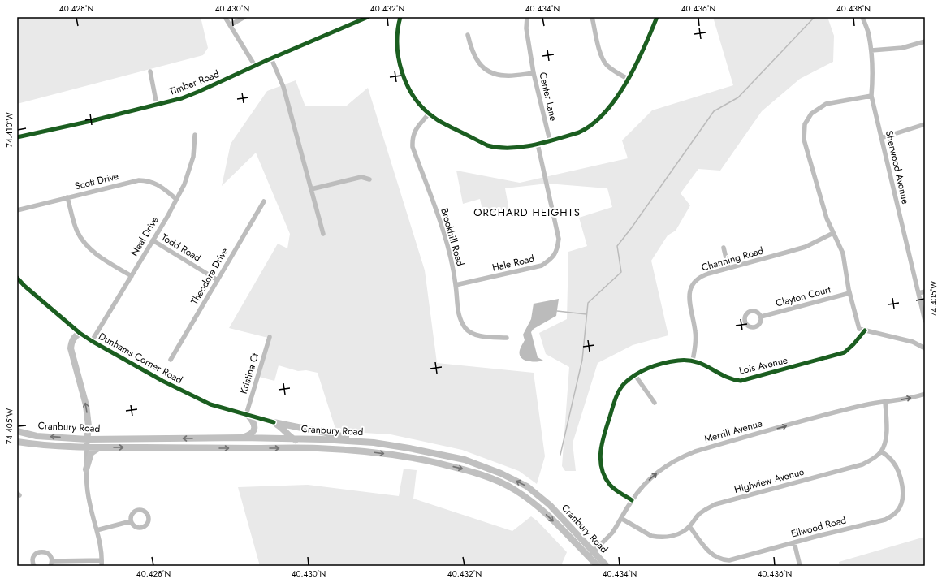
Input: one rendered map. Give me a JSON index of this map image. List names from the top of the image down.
{
  "streets": {
    "main road": ["Cranbury Road"],
    "street": [
      "Timber Road",
      "Center Lane",
      "Sherwood Avenue",
      "Scott Drive",
      "Neal Drive",
      "Brookhill Road",
      "Todd Road",
      "Channing Road",
      "Hale Road",
      "Theodore Drive",
      "Clayton Court",
      "Dunhams Corner Road",
      "Lois Avenue",
      "Kristina Ct",
      "Merrill Avenue",
      "Highview Avenue",
      "Ellwood Road"
    ]
  },
  "crossings": [
    ["Scott Drive", "Neal Drive"],
    ["Neal Drive", "Todd Road"],
    ["Neal Drive", "Dunhams Corner Road"],
    ["Brookhill Road", "Hale Road"],
    ["Todd Road", "Theodore Drive"],
    ["Channing Road", "Lois Avenue"],
    ["Dunhams Corner Road", "Kristina Ct"],
    ["Lois Avenue", "Merrill Avenue"],
    ["Cranbury Road", "Merrill Avenue"],
    ["Merrill Avenue", "Highview Avenue"],
    ["Highview Avenue", "Ellwood Road"]
  ],
  "one_way": ["Merrill Avenue"],
  "districts": ["ORCHARD HEIGHTS"],
  "coordinates": [
    "40.428°N",
    "40.430°N",
    "40.432°N",
    "40.434°N",
    "40.436°N",
    "40.438°N",
    "74.410°W",
    "74.405°W"
  ]
}
